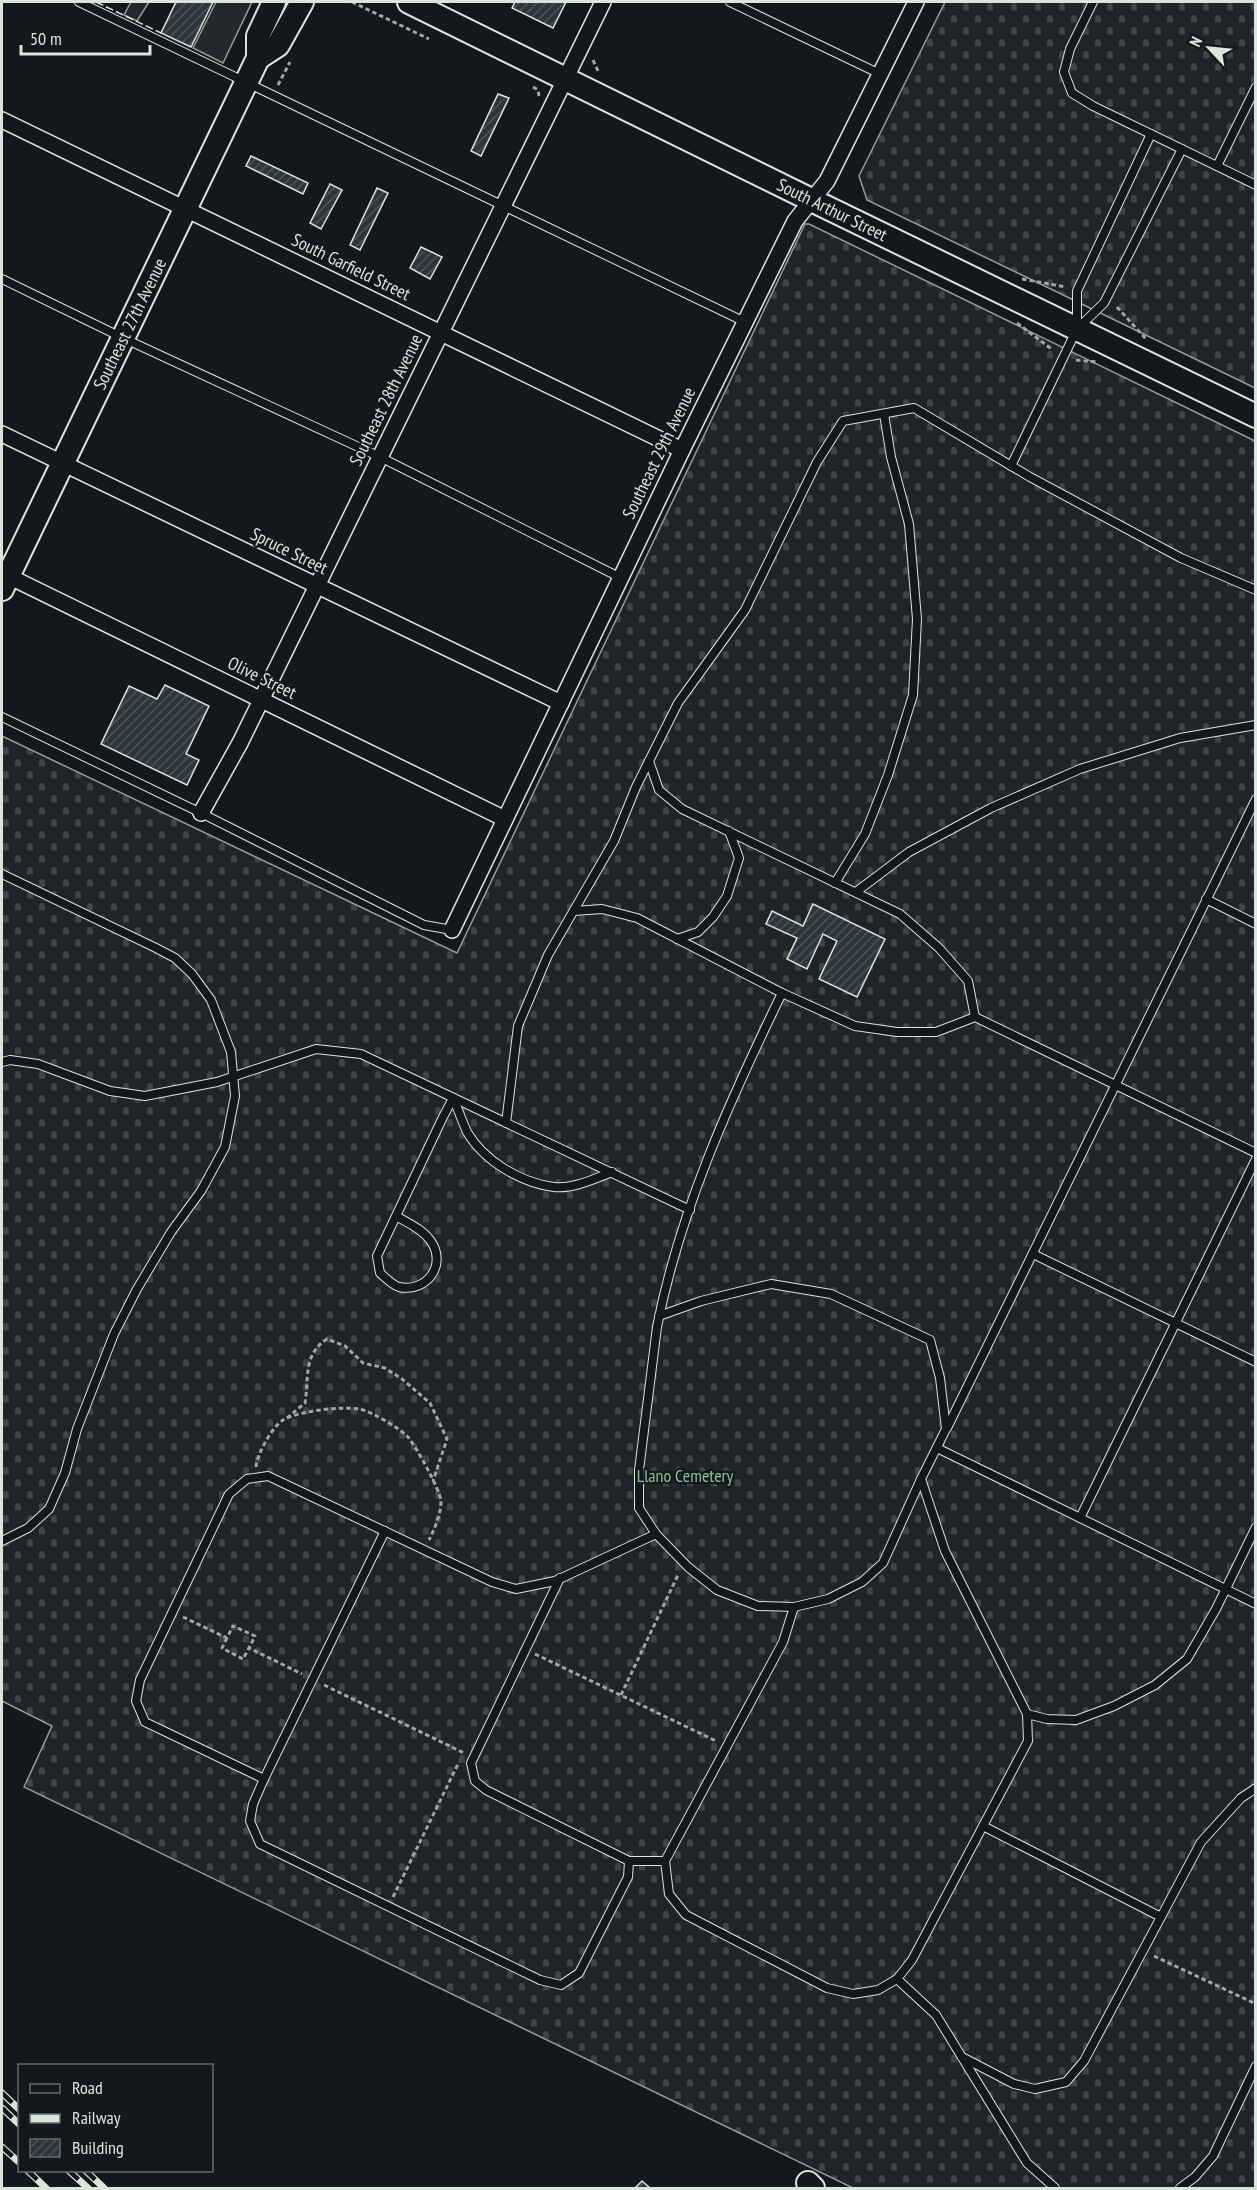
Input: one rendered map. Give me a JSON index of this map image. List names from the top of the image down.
{
  "streets": {
    "main road": ["South Arthur Street", "Southeast 27th Avenue"],
    "street": [
      "South Garfield Street",
      "Southeast 28th Avenue",
      "Southeast 29th Avenue",
      "Spruce Street",
      "Olive Street"
    ]
  },
  "crossings": [
    ["South Arthur Street", "Southeast 28th Avenue"],
    ["South Arthur Street", "Southeast 29th Avenue"],
    ["South Garfield Street", "Southeast 27th Avenue"],
    ["South Garfield Street", "Southeast 28th Avenue"],
    ["South Garfield Street", "Southeast 29th Avenue"],
    ["Southeast 27th Avenue", "Spruce Street"],
    ["Southeast 27th Avenue", "Olive Street"],
    ["Southeast 28th Avenue", "Spruce Street"],
    ["Southeast 28th Avenue", "Olive Street"],
    ["Southeast 29th Avenue", "Spruce Street"],
    ["Southeast 29th Avenue", "Olive Street"]
  ],
  "parks": ["Llano Cemetery"],
  "legend": ["Road", "Railway", "Building"],
  "scale_bar": "50 m",
  "north": "top left"
}
